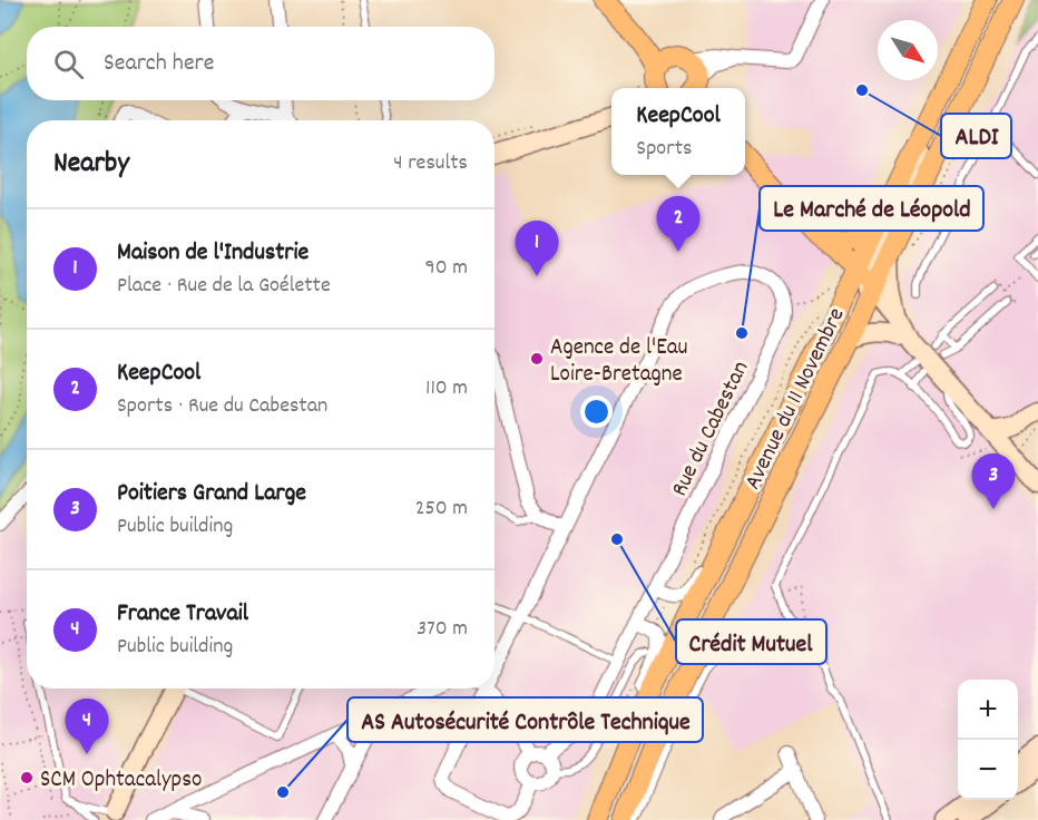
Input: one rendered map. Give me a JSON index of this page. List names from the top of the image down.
{
  "streets": {
    "main road": ["Avenue du 11 Novembre"],
    "street": ["Rue du Cabestan"]
  },
  "places": [
    "ALDI",
    "Le Marché de Léopold",
    "Agence de l'Eau Loire-Bretagne",
    "Crédit Mutuel",
    "SCM Ophtacalypso",
    "AS Autosécurité Contrôle Technique"
  ],
  "north": "bottom right",
  "page": {
    "search": "Search here",
    "popup": ["KeepCool", "Sports"],
    "heading": ["Nearby", "4 results"],
    "pins": [
      "2",
      "1",
      "3",
      "4"
    ],
    "list": [
      {
        "mark": "1",
        "name": "Maison de l'Industrie",
        "note": "Place · Rue de la Goélette",
        "value": "90 m"
      },
      {
        "mark": "2",
        "name": "KeepCool",
        "note": "Sports · Rue du Cabestan",
        "value": "110 m"
      },
      {
        "mark": "3",
        "name": "Poitiers Grand Large",
        "note": "Public building",
        "value": "250 m"
      },
      {
        "mark": "4",
        "name": "France Travail",
        "note": "Public building",
        "value": "370 m"
      }
    ],
    "map_buttons": ["+", "−"]
  }
}
